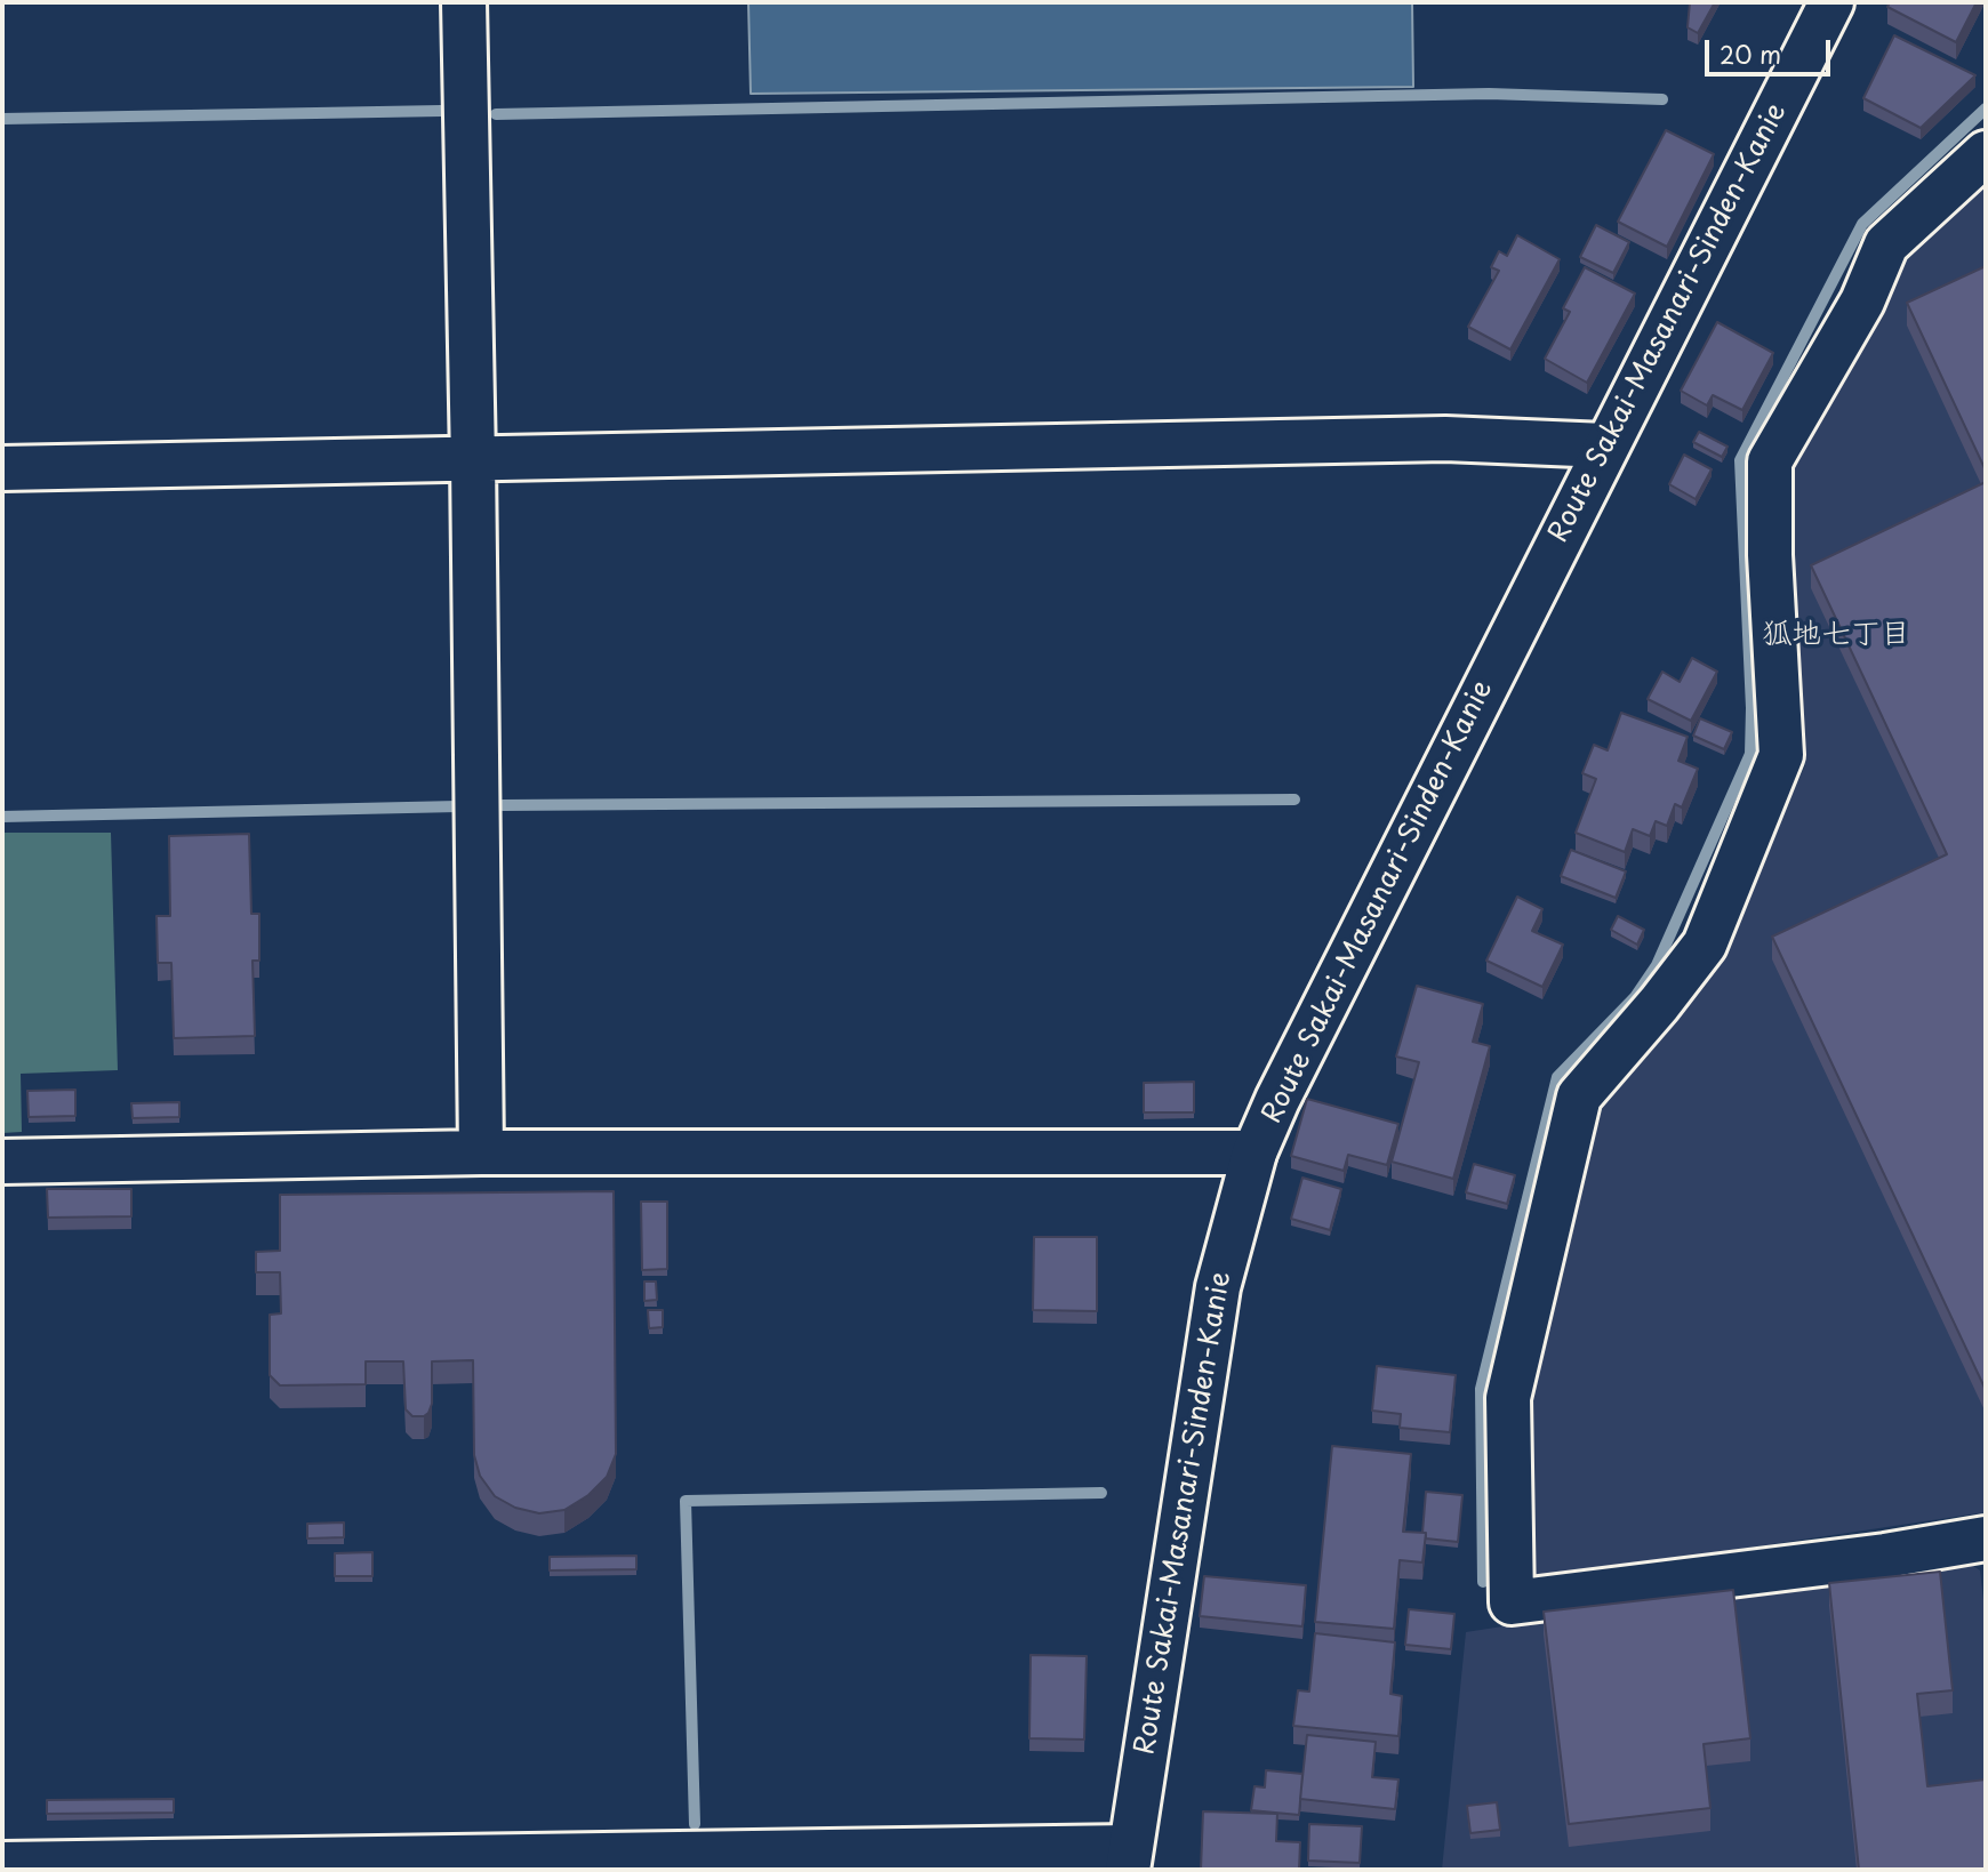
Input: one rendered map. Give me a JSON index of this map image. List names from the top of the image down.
{
  "streets": {
    "street": ["Route Sakai-Masanari-Sinden-Kanie"]
  },
  "districts": ["狐地七丁目"],
  "scale_bar": "20 m"
}
